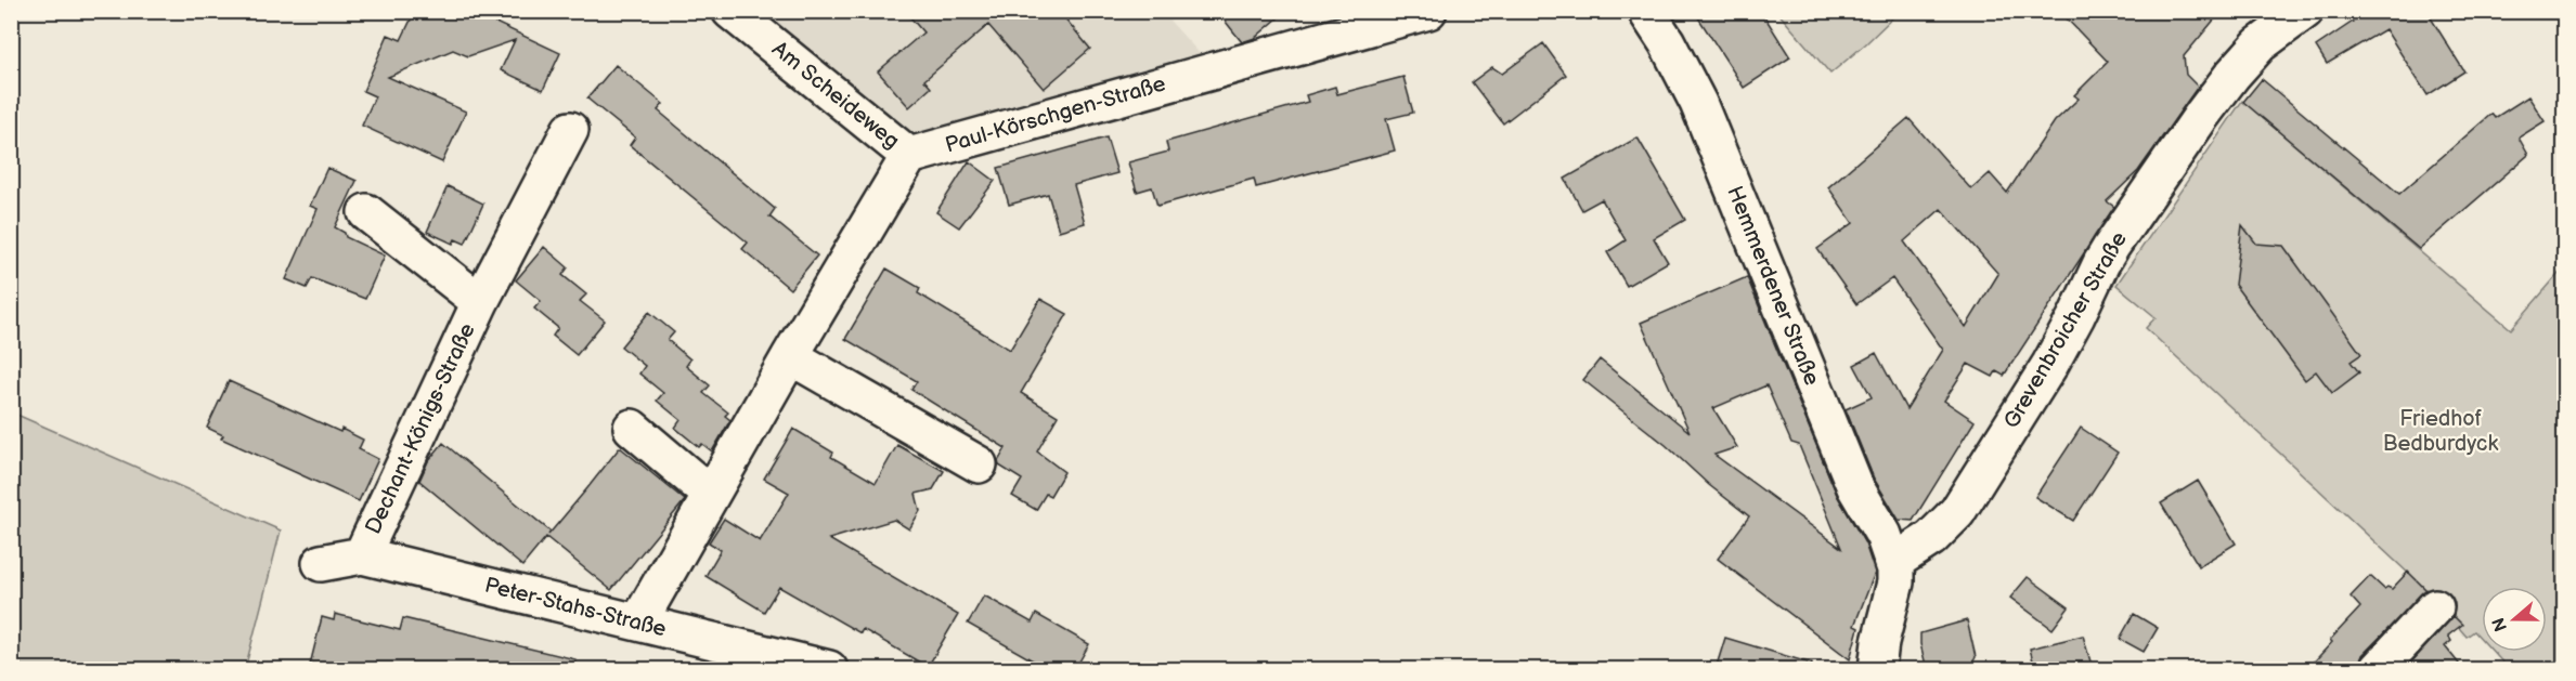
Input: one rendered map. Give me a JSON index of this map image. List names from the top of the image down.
{
  "streets": {
    "street": [
      "Am Scheideweg",
      "Paul-Körschgen-Straße",
      "Hemmerdener Straße",
      "Grevenbroicher Straße",
      "Dechant-Königs-Straße",
      "Peter-Stahs-Straße"
    ]
  },
  "crossings": [
    ["Am Scheideweg", "Paul-Körschgen-Straße"],
    ["Hemmerdener Straße", "Grevenbroicher Straße"],
    ["Dechant-Königs-Straße", "Peter-Stahs-Straße"]
  ],
  "parks": ["Friedhof Bedburdyck"],
  "north": "left"
}
